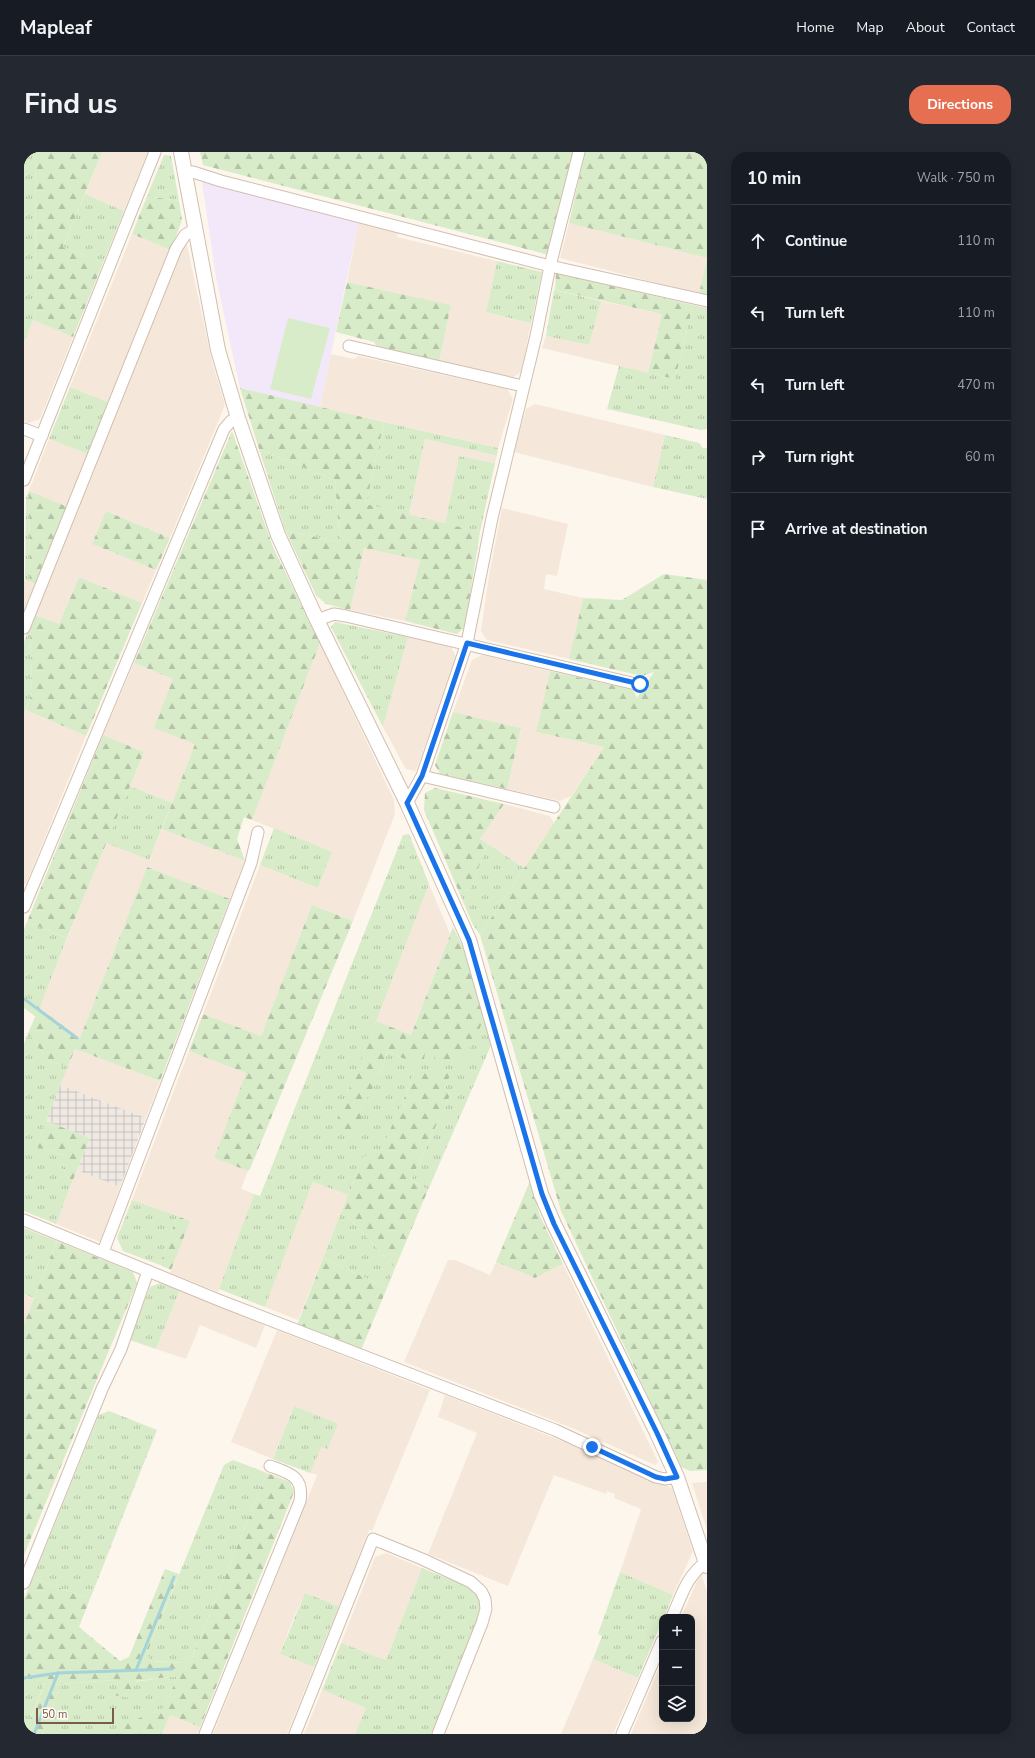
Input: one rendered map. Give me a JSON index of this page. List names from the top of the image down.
{
  "scale_bar": "50 m",
  "page": {
    "header": "Mapleaf",
    "nav": [
      "Home",
      "Map",
      "About",
      "Contact"
    ],
    "title": "Find us",
    "buttons": "Directions",
    "heading": ["10 min", "Walk · 750 m"],
    "list": [
      ["Continue", "110 m"],
      ["Turn left", "110 m"],
      ["Turn left", "470 m"],
      ["Turn right", "60 m"],
      "Arrive at destination"
    ],
    "map_buttons": ["+", "−"],
    "scale": "50 m"
  }
}
